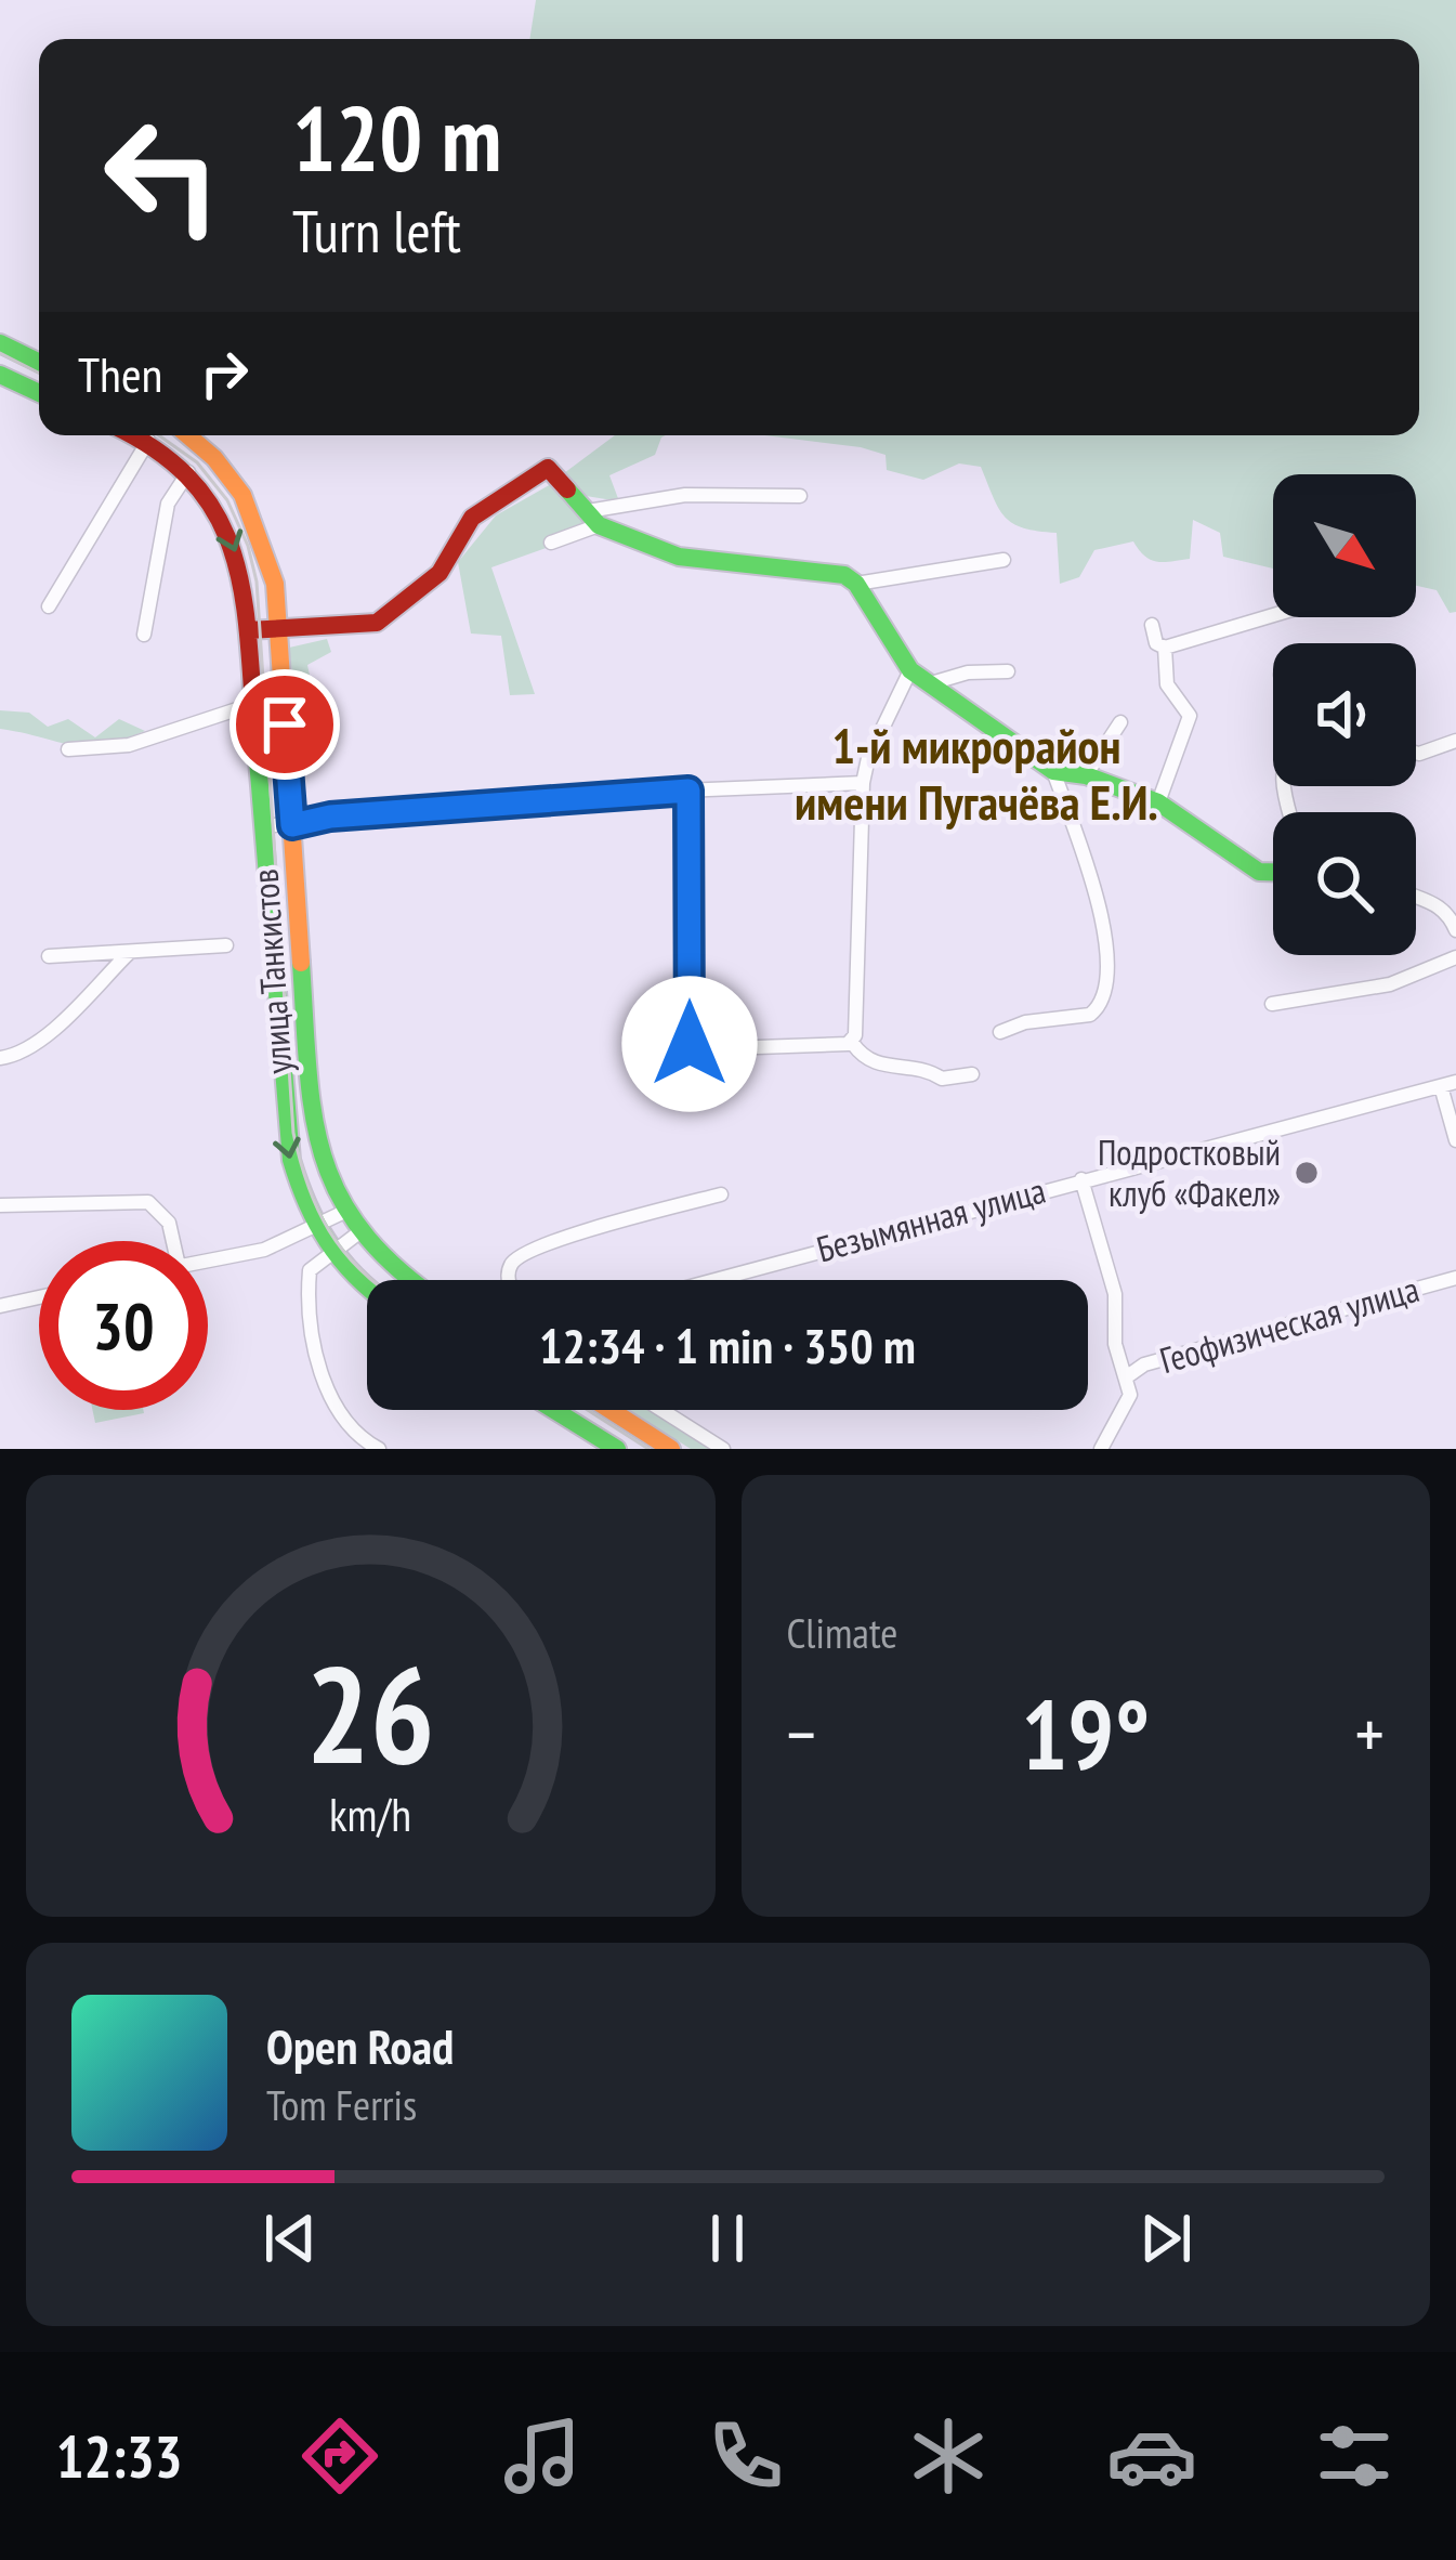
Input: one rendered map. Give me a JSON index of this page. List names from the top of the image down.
{
  "streets": {
    "main road": ["улица Танкистов"],
    "street": ["Безымянная улица", "Геофизическая улица"]
  },
  "crossings": [
    ["Безымянная улица", "Геофизическая улица"]
  ],
  "districts": ["1-й микрорайон имени Пугачёва Е.И."],
  "places": ["Подростковый клуб «Факел»"],
  "north": "bottom right",
  "page": {
    "turn": ["120 m", "Turn left"],
    "then": "Then",
    "limit": "30",
    "trip": "12:34 · 1 min · 350 m",
    "tile": "Climate",
    "heat": ["−", "19°", "+"],
    "song": ["Open Road", "Tom Ferris"],
    "tabs": "12:33",
    "gauge": ["26", "km/h"]
  }
}
